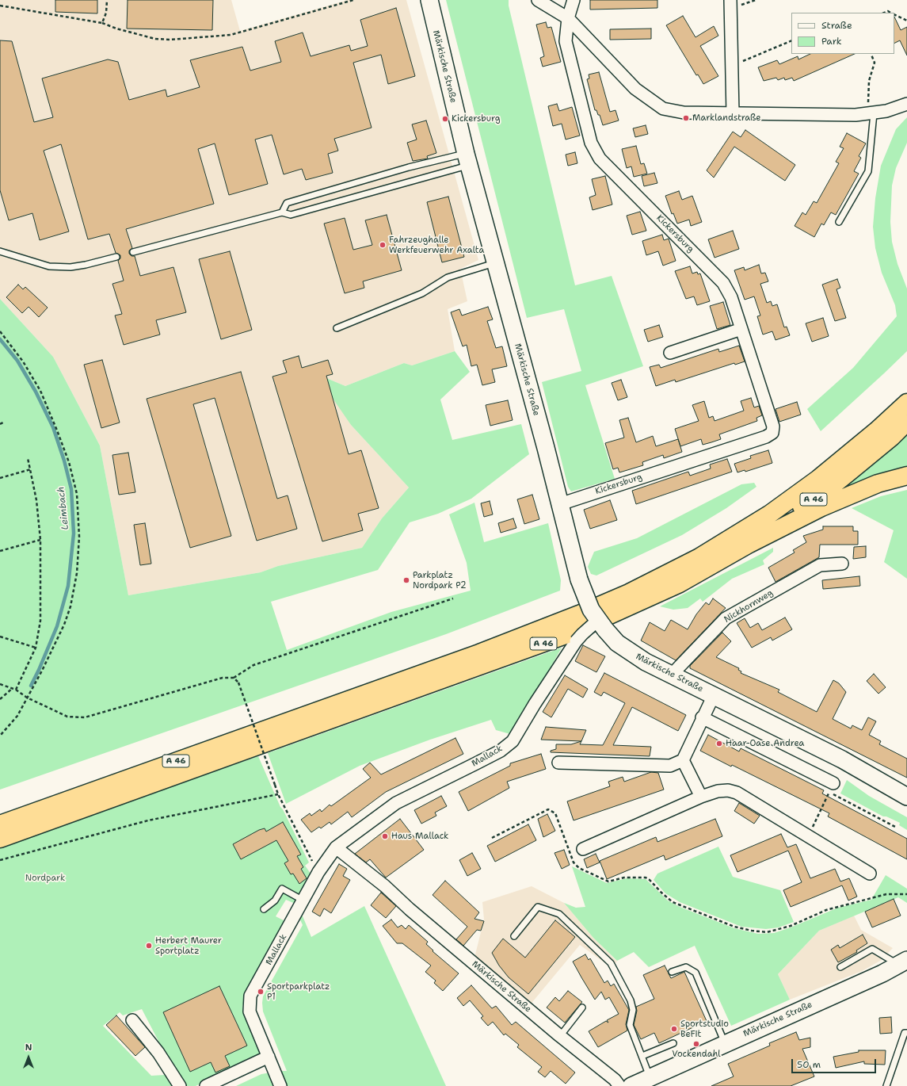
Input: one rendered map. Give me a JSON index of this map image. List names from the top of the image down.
{
  "streets": {
    "highway": ["A 46"],
    "main road": ["Märkische Straße"],
    "street": ["Kickersburg", "Nickhornweg", "Mallack"]
  },
  "crossings": [
    ["Märkische Straße", "Kickersburg"],
    ["Märkische Straße", "Nickhornweg"],
    ["Märkische Straße", "Mallack"]
  ],
  "water": ["Leimbach"],
  "parks": ["Nordpark"],
  "places": [
    "Marklandstraße",
    "Kickersburg",
    "Fahrzeughalle Werkfeuerwehr Axalta",
    "Parkplatz Nordpark P2",
    "Haar-Oase Andrea",
    "Haus Mallack",
    "Herbert Maurer Sportplatz",
    "Sportparkplatz P1",
    "Sportstudio BeFit",
    "Vockendahl"
  ],
  "legend": ["Straße", "Park"],
  "scale_bar": "50 m",
  "north": "top"
}
